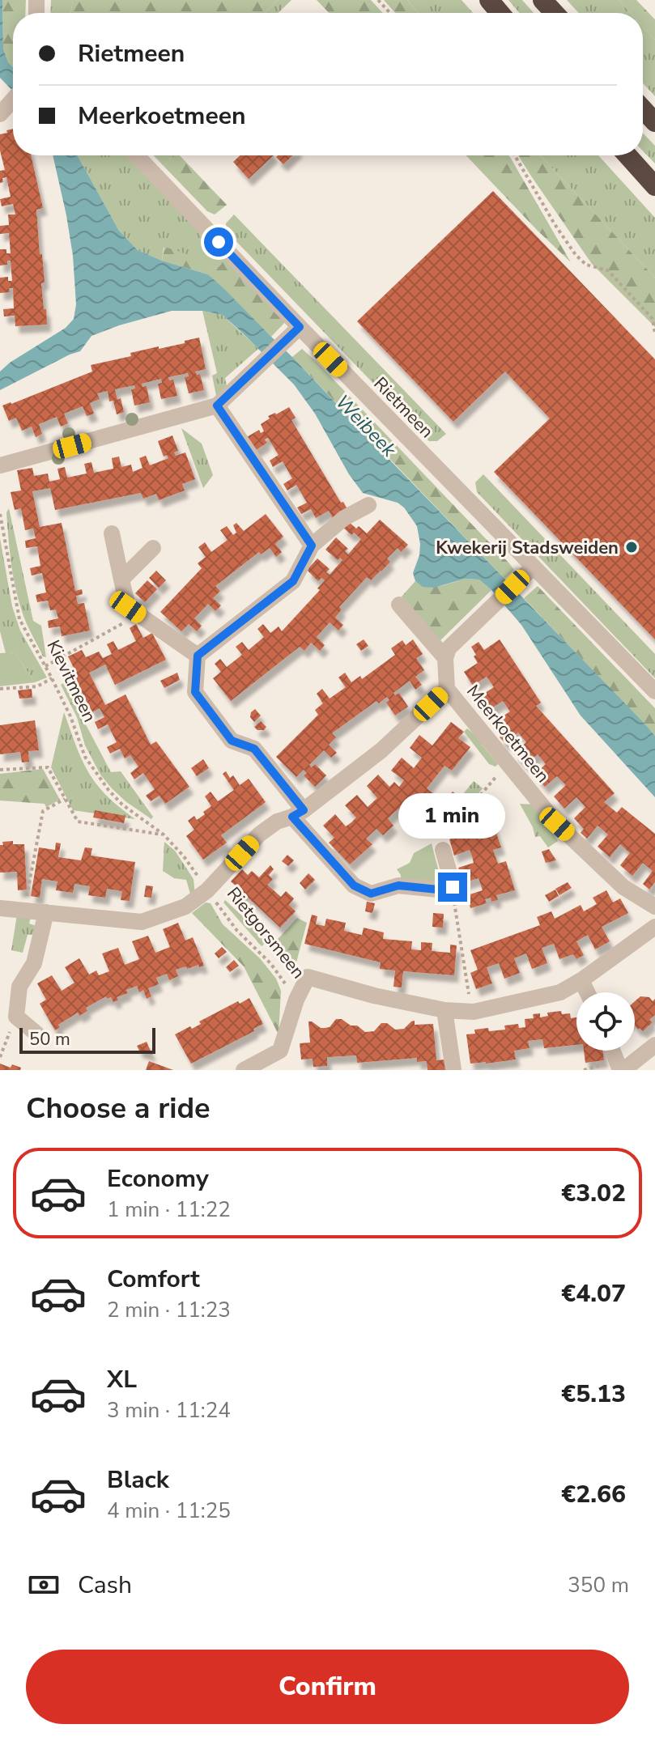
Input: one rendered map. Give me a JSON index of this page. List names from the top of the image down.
{
  "streets": {
    "street": ["Rietmeen", "Meerkoetmeen", "Rietgorsmeen"],
    "path": ["Kievitmeen"]
  },
  "crossings": [
    ["Kievitmeen", "Meerkoetmeen"],
    ["Kievitmeen", "Rietgorsmeen"],
    ["Meerkoetmeen", "Rietgorsmeen"]
  ],
  "water": ["Weibeek"],
  "places": ["Kwekerij Stadsweiden"],
  "scale_bar": "50 m",
  "page": {
    "banner": ["Rietmeen", "Meerkoetmeen"],
    "bubble": "1 min",
    "scale": "50 m",
    "heading": "Choose a ride",
    "list": [
      {
        "name": "Economy",
        "note": "1 min · 11:22",
        "value": "€3.02"
      },
      {
        "name": "Comfort",
        "note": "2 min · 11:23",
        "value": "€4.07"
      },
      {
        "name": "XL",
        "note": "3 min · 11:24",
        "value": "€5.13"
      },
      {
        "name": "Black",
        "note": "4 min · 11:25",
        "value": "€2.66"
      }
    ],
    "pay": ["Cash", "350 m"],
    "buttons": "Confirm"
  }
}
